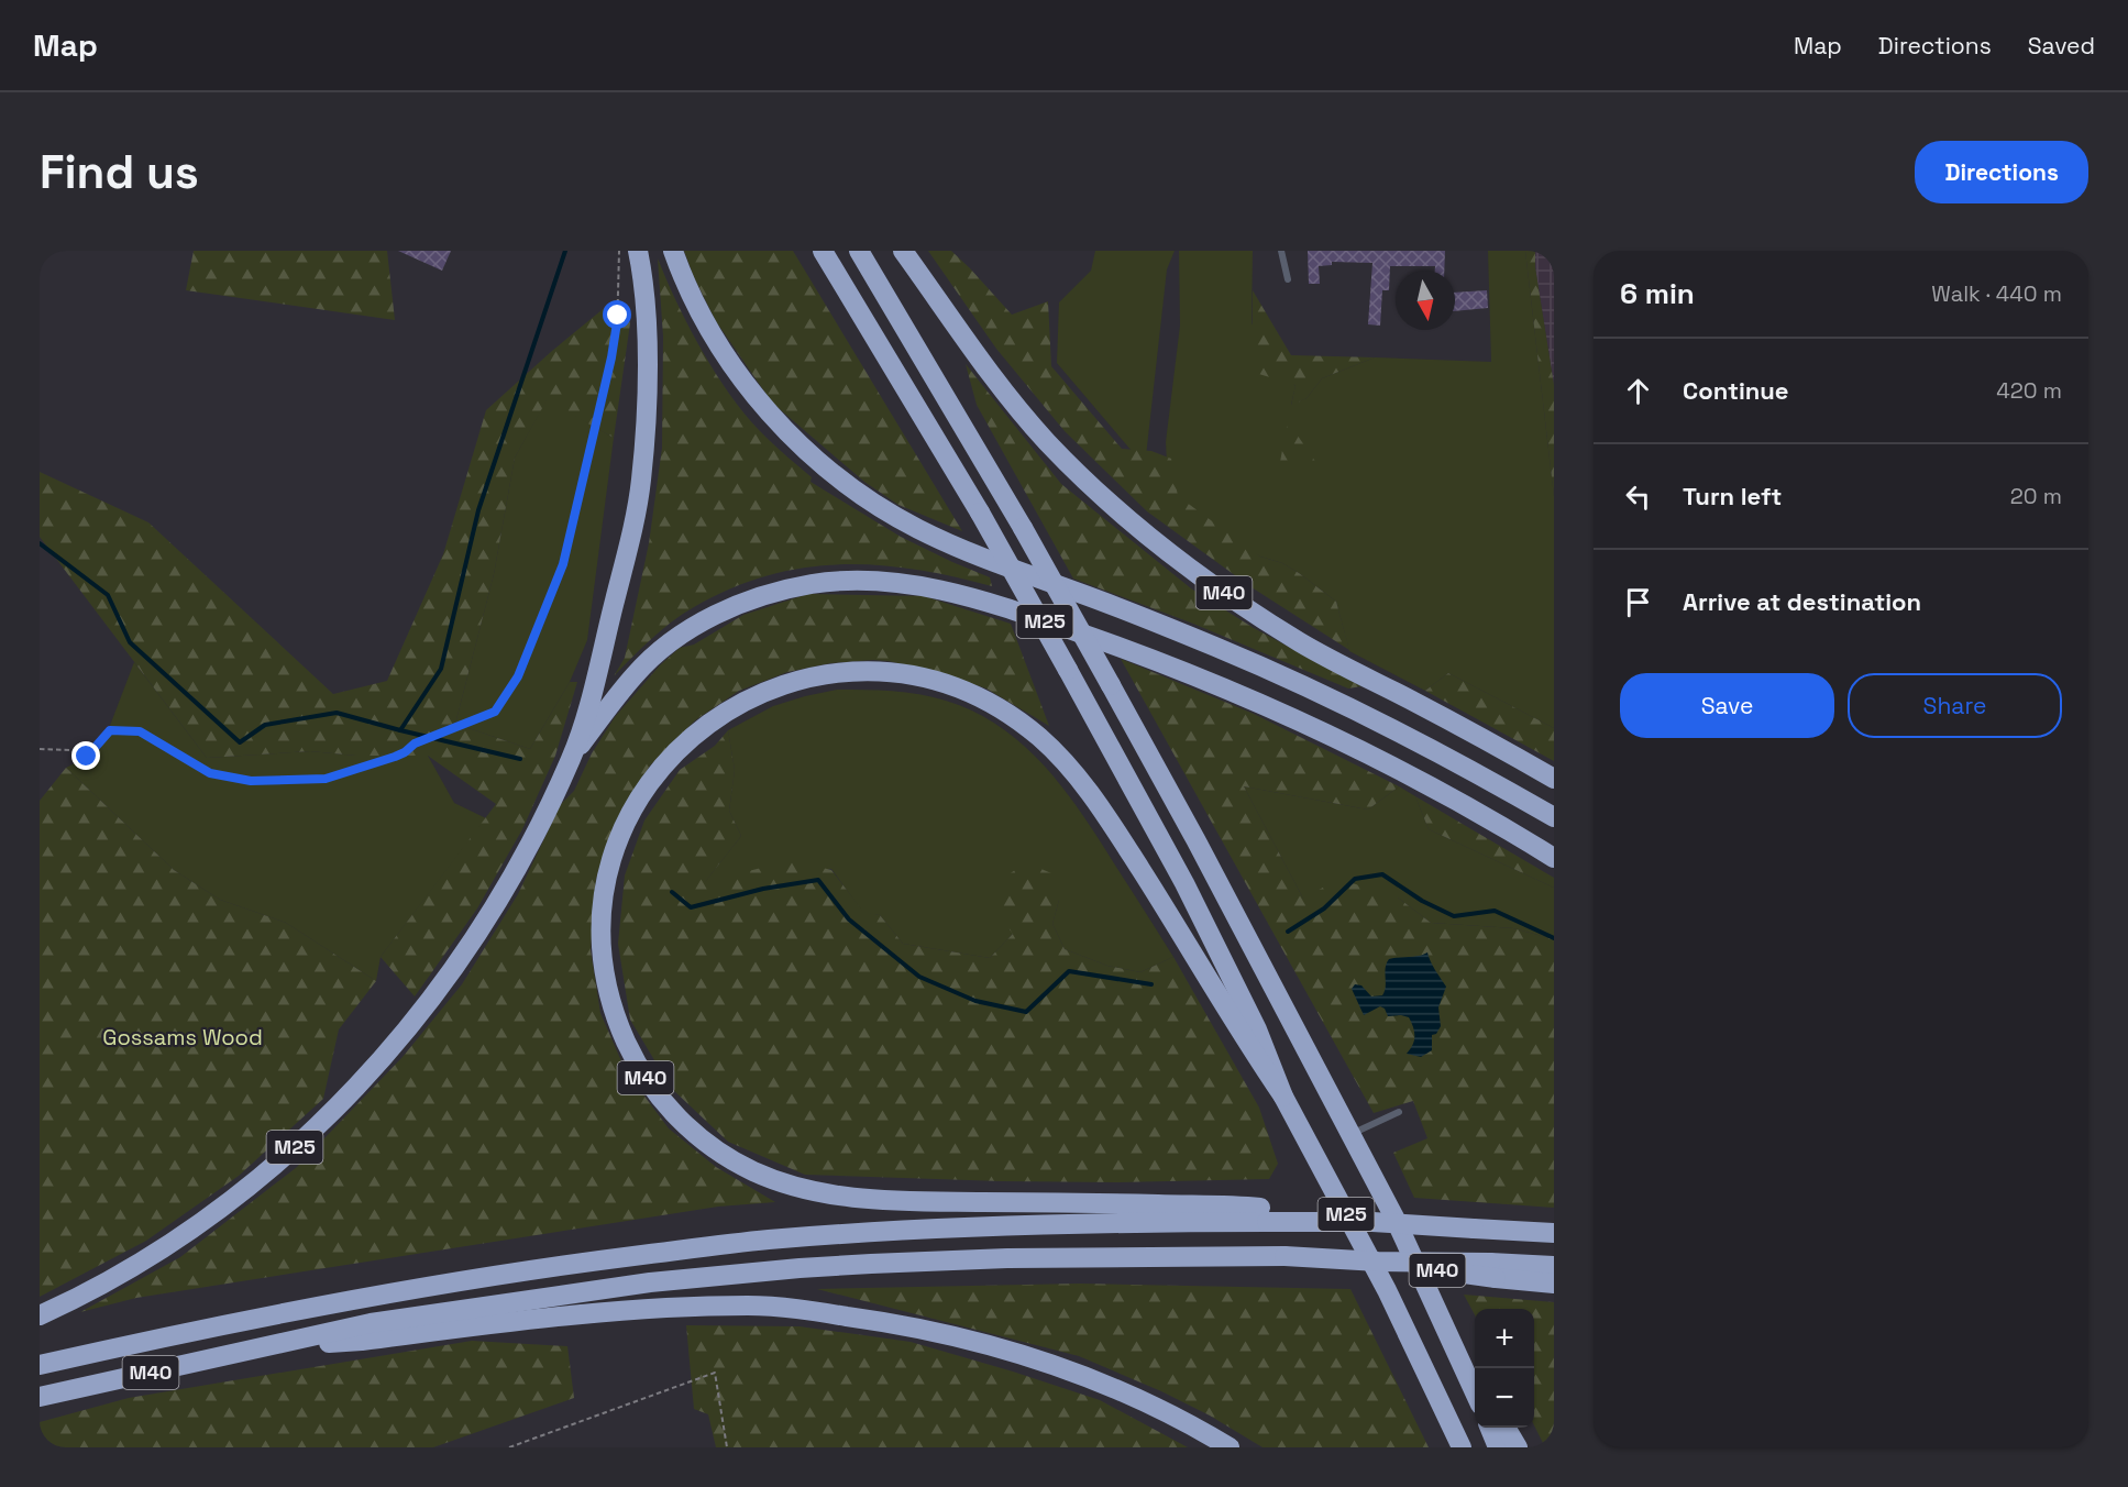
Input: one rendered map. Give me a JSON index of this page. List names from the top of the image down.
{
  "streets": {
    "highway": ["M40", "M25"]
  },
  "crossings": [
    ["M40", "M25"]
  ],
  "parks": ["Gossams Wood"],
  "north": "bottom",
  "page": {
    "header": "Map",
    "nav": ["Map", "Directions", "Saved"],
    "buttons": [
      "Directions",
      ["Save", "Share"]
    ],
    "title": "Find us",
    "heading": ["6 min", "Walk · 440 m"],
    "list": [
      ["Continue", "420 m"],
      ["Turn left", "20 m"],
      "Arrive at destination"
    ],
    "map_buttons": ["+", "−"]
  }
}
